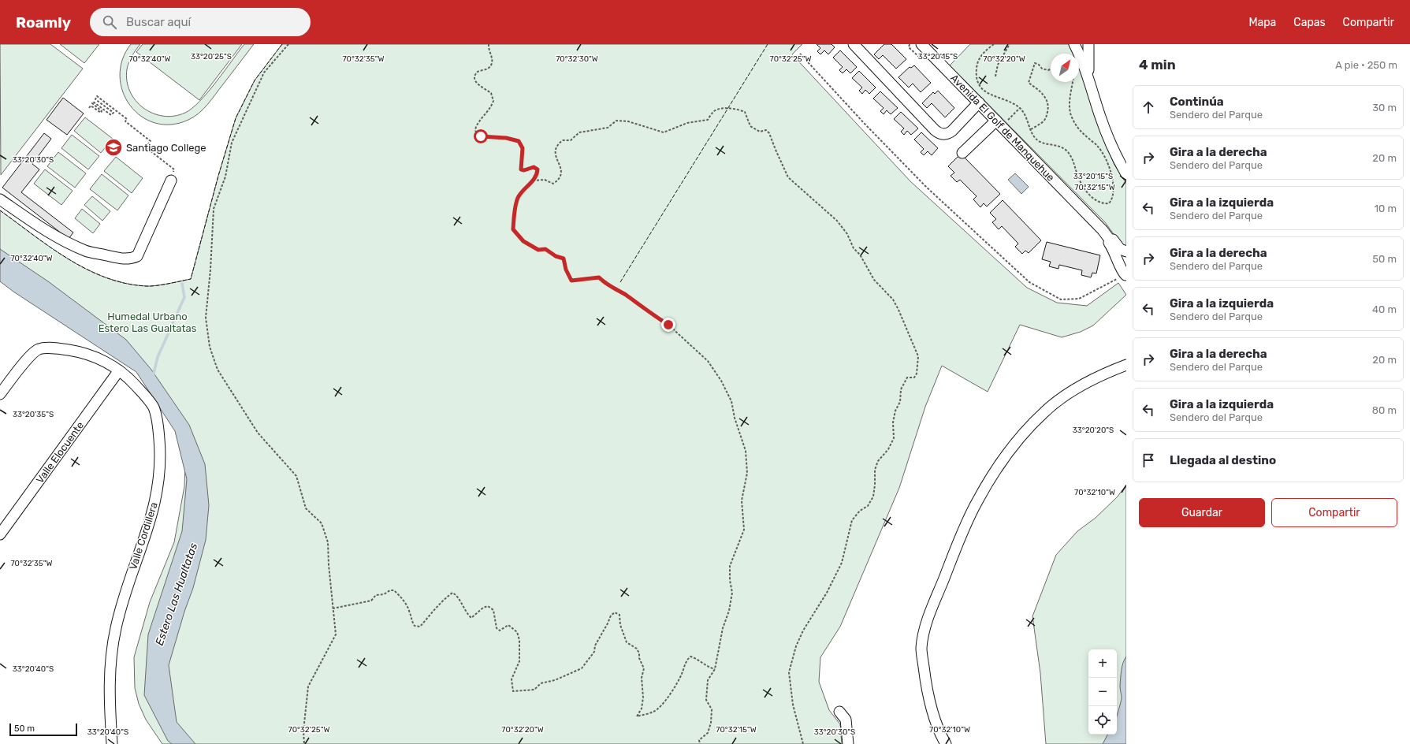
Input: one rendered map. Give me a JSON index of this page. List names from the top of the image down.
{
  "streets": {
    "street": ["Avenida El Golf de Manquehue", "Valle Elocuente", "Valle Cordillera"]
  },
  "crossings": [
    ["Valle Elocuente", "Valle Cordillera"]
  ],
  "water": ["Estero Las Hualtatas"],
  "parks": ["Humedal Urbano Estero Las Gualtatas"],
  "places": {
    "school or university": ["Santiago College"]
  },
  "scale_bar": "50 m",
  "north": "top right",
  "page": {
    "header": "Roamly",
    "search": "Buscar aquí",
    "nav": ["Mapa", "Capas", "Compartir"],
    "heading": ["4 min", "A pie · 250 m"],
    "list": [
      ["Continúa", "Sendero del Parque", "30 m"],
      ["Gira a la derecha", "Sendero del Parque", "20 m"],
      ["Gira a la izquierda", "Sendero del Parque", "10 m"],
      ["Gira a la derecha", "Sendero del Parque", "50 m"],
      ["Gira a la izquierda", "Sendero del Parque", "40 m"],
      ["Gira a la derecha", "Sendero del Parque", "20 m"],
      ["Gira a la izquierda", "Sendero del Parque", "80 m"],
      "Llegada al destino"
    ],
    "buttons": ["Guardar", "Compartir"],
    "map_buttons": ["+", "−"],
    "scale": "50 m"
  },
  "coordinates": [
    "33°20'25\"S",
    "33°20'15\"S",
    "70°32'40\"W",
    "70°32'35\"W",
    "70°32'30\"W",
    "70°32'25\"W",
    "70°32'20\"W",
    "33°20'30\"S",
    "70°32'15\"W",
    "33°20'35\"S",
    "33°20'20\"S",
    "70°32'10\"W",
    "33°20'40\"S"
  ]
}
